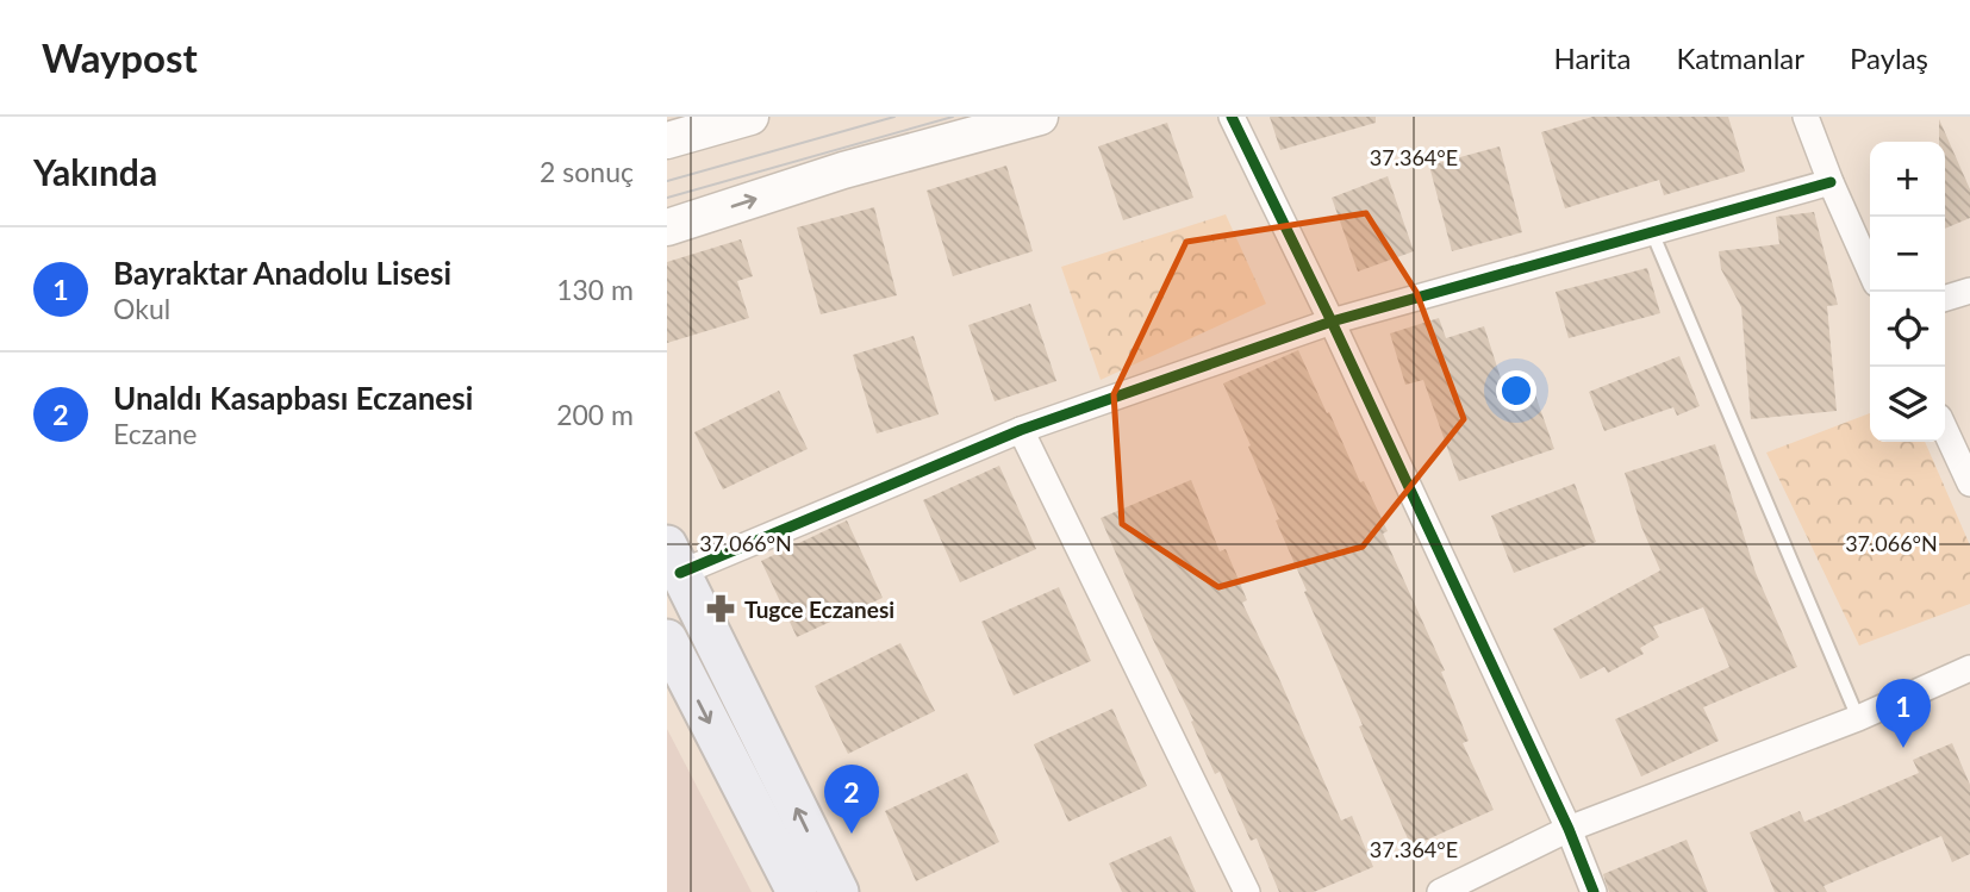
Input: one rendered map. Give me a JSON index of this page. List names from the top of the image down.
{
  "places": {
    "pharmacy": ["Tugce Eczanesi"]
  },
  "page": {
    "header": "Waypost",
    "nav": ["Harita", "Katmanlar", "Paylaş"],
    "heading": ["Yakında", "2 sonuç"],
    "map_buttons": ["+", "−"],
    "list": [
      {
        "mark": "1",
        "name": "Bayraktar Anadolu Lisesi",
        "note": "Okul",
        "value": "130 m"
      },
      {
        "mark": "2",
        "name": "Unaldı Kasapbası Eczanesi",
        "note": "Eczane",
        "value": "200 m"
      }
    ],
    "pins": ["1", "2"]
  },
  "coordinates": ["37.364°E", "37.066°N"]
}
